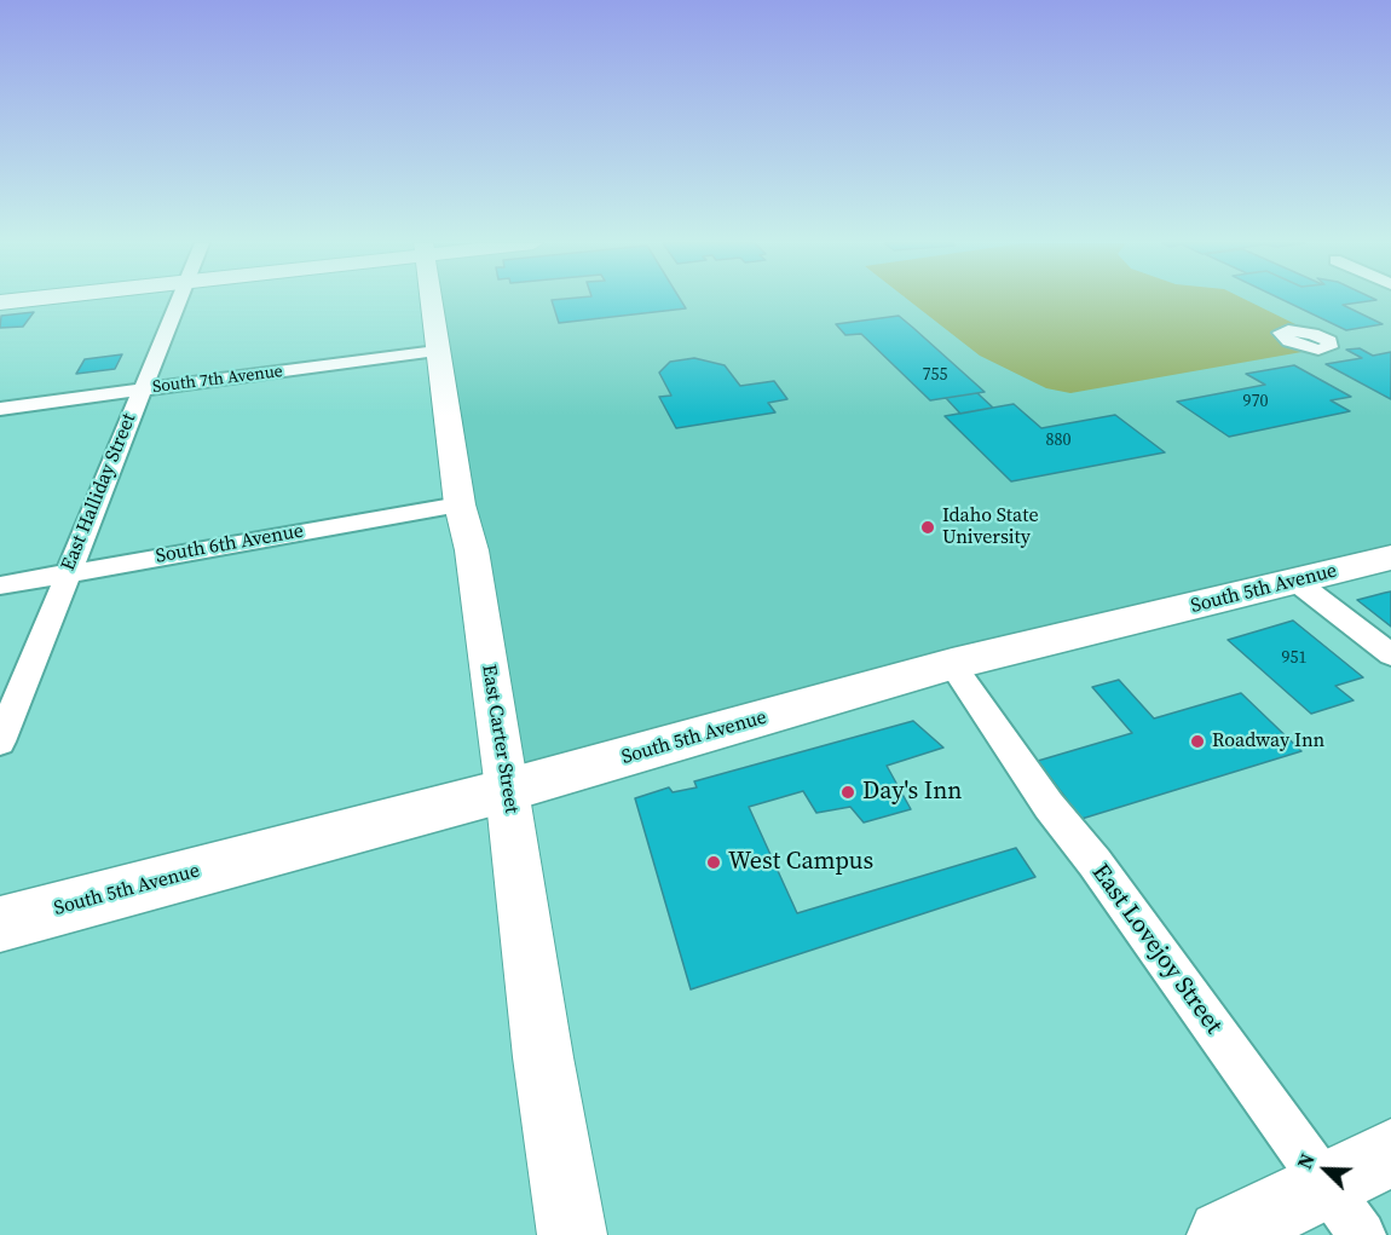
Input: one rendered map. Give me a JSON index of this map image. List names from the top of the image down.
{
  "streets": {
    "main road": ["South 5th Avenue"],
    "street": [
      "South 7th Avenue",
      "East Halliday Street",
      "South 6th Avenue",
      "East Carter Street",
      "East Lovejoy Street"
    ]
  },
  "crossings": [
    ["South 7th Avenue", "East Halliday Street"],
    ["South 7th Avenue", "East Carter Street"],
    ["East Halliday Street", "South 6th Avenue"],
    ["South 6th Avenue", "East Carter Street"],
    ["South 5th Avenue", "East Carter Street"],
    ["South 5th Avenue", "East Lovejoy Street"]
  ],
  "places": [
    "Idaho State University",
    "Roadway Inn",
    "Day's Inn",
    "West Campus"
  ],
  "house_numbers": [
    "755",
    "970",
    "880",
    "951"
  ],
  "north": "top left"
}
